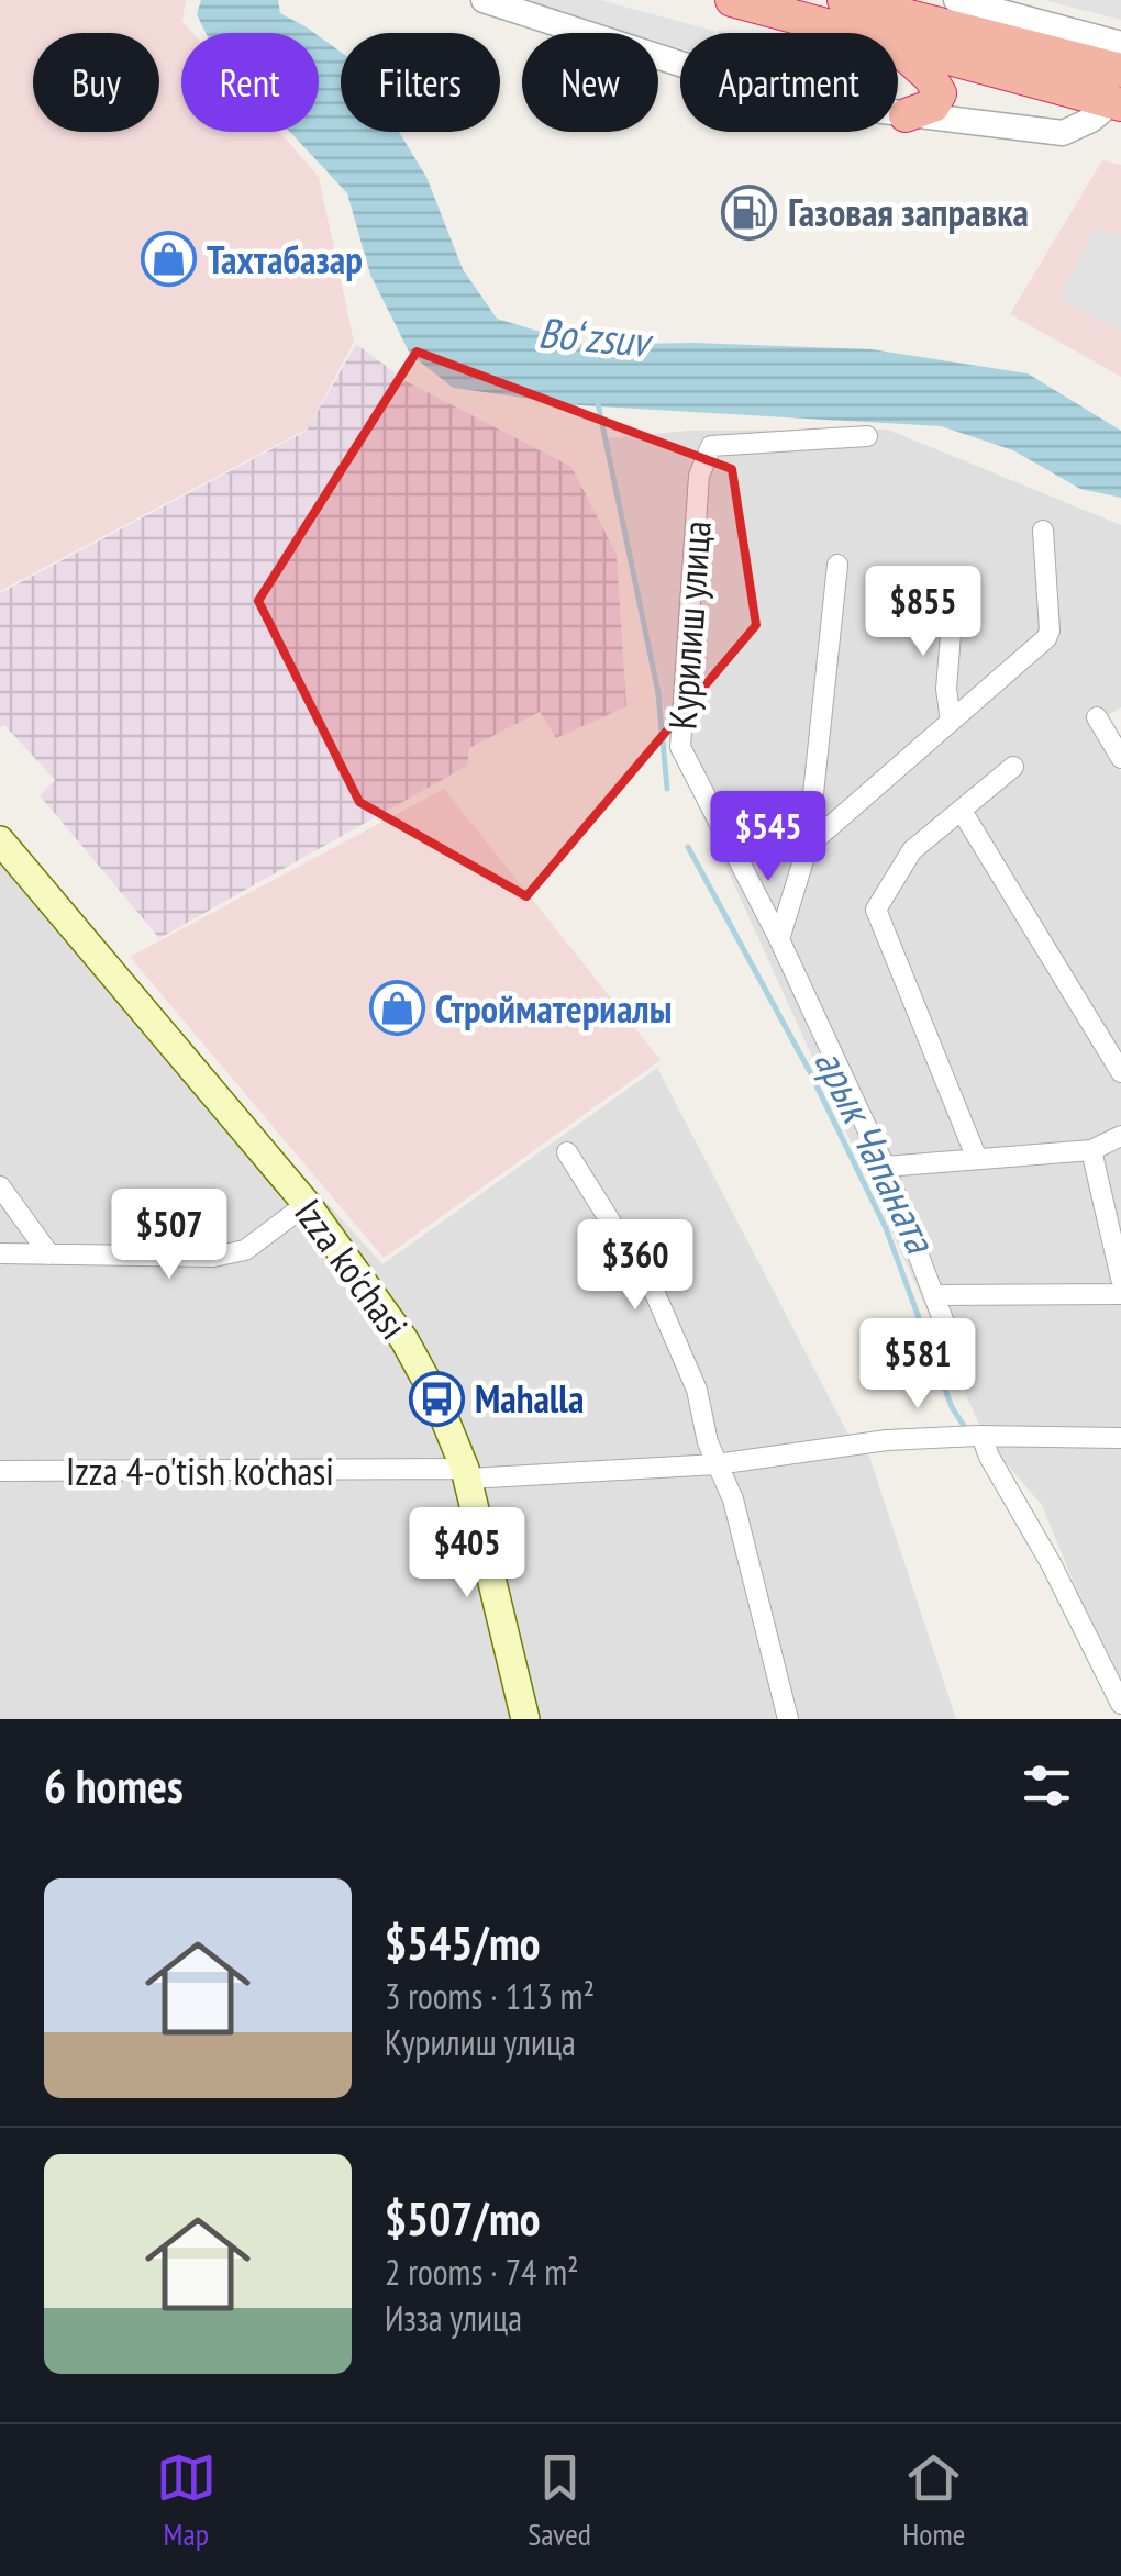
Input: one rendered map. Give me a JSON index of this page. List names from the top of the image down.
{
  "streets": {
    "main road": ["Izza ko'chasi"],
    "street": ["Курилиш улица", "Izza 4-o'tish ko'chasi"]
  },
  "crossings": [
    ["Izza ko'chasi", "Izza 4-o'tish ko'chasi"]
  ],
  "water": ["Boʻzsuv", "арык Чапаната"],
  "places": {
    "fuel station": ["Газовая заправка"],
    "shop": ["Тахтабазар", "Стройматериалы"],
    "bus stop": ["Mahalla"]
  },
  "page": {
    "chip": [
      "Buy",
      "Rent",
      "Filters",
      "New",
      "Apartment"
    ],
    "price": [
      "$855",
      "$545",
      "$507",
      "$360",
      "$581",
      "$405"
    ],
    "heading": "6 homes",
    "list": [
      {
        "name": "$545/mo",
        "note": "3 rooms · 113 m² · Курилиш улица"
      },
      {
        "name": "$507/mo",
        "note": "2 rooms · 74 m² · Изза улица"
      }
    ],
    "tabs": ["Map", "Saved", "Home"]
  }
}
